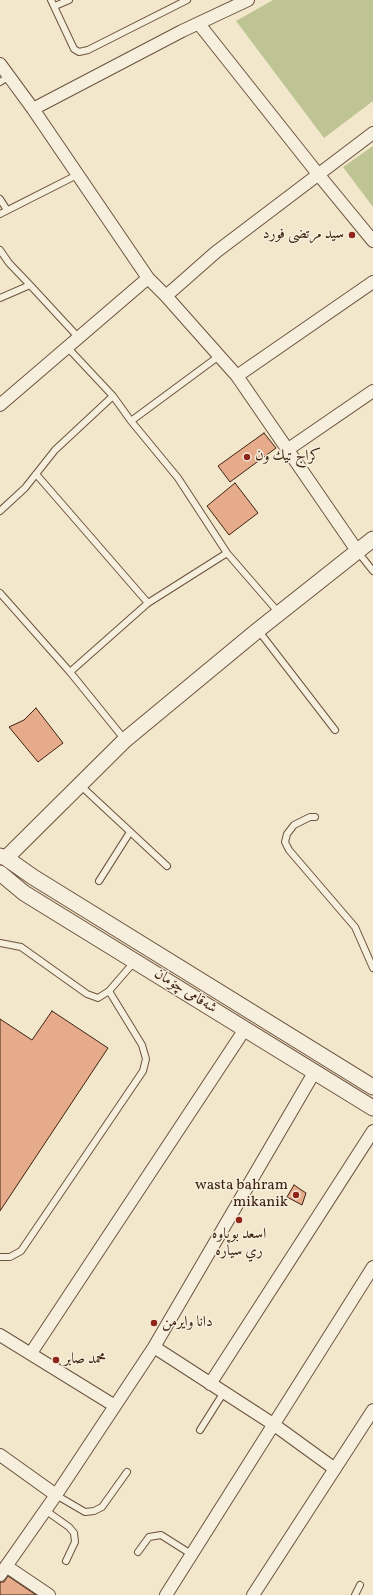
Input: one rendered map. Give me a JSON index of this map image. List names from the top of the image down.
{
  "streets": {
    "street": ["شەقامی چۆمان"]
  },
  "places": [
    "سيد مرتضى فورد",
    "كراج تيك ون",
    "wasta bahram mikanik",
    "اسعد بوپاوه ري سياره",
    "دانا وایرمن",
    "محمد صابر"
  ]
}
